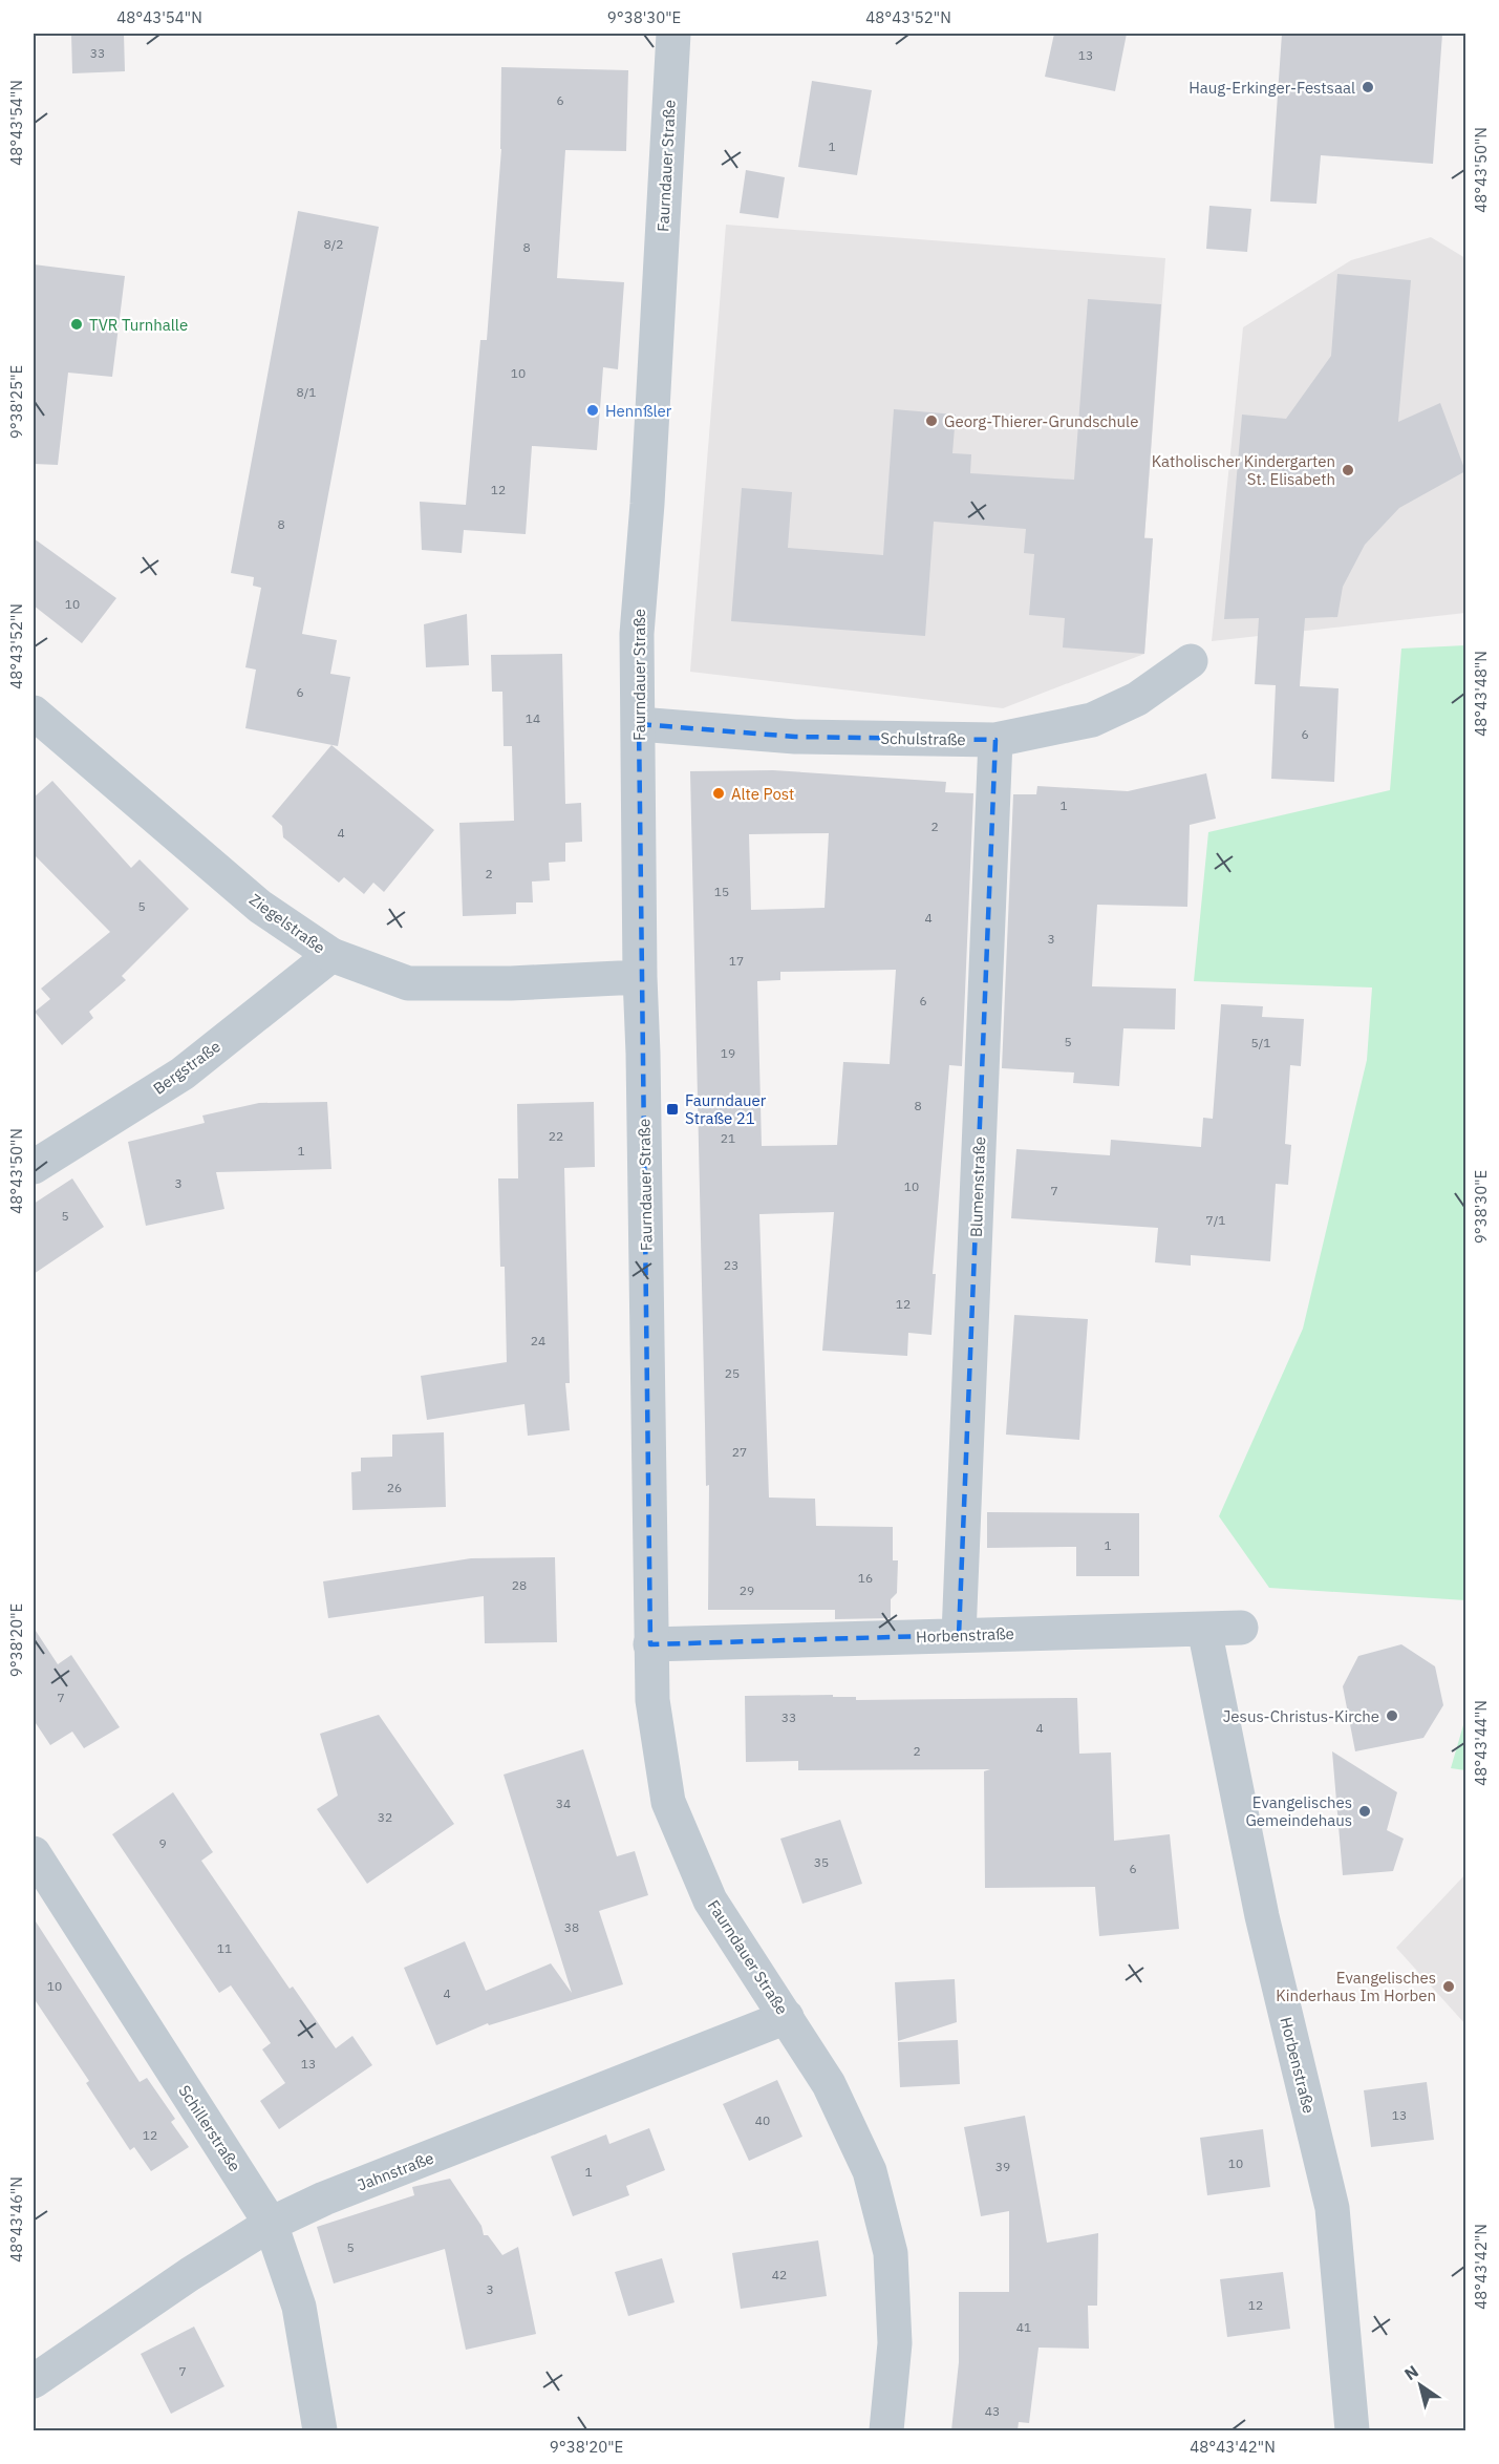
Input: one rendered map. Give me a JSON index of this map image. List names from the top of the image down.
{
  "streets": {
    "street": [
      "Faurndauer Straße",
      "Schulstraße",
      "Ziegelstraße",
      "Bergstraße",
      "Blumenstraße",
      "Horbenstraße",
      "Schillerstraße",
      "Jahnstraße"
    ]
  },
  "crossings": [
    ["Faurndauer Straße", "Schulstraße"],
    ["Faurndauer Straße", "Ziegelstraße"],
    ["Faurndauer Straße", "Horbenstraße"],
    ["Faurndauer Straße", "Jahnstraße"],
    ["Schulstraße", "Blumenstraße"],
    ["Ziegelstraße", "Bergstraße"],
    ["Blumenstraße", "Horbenstraße"],
    ["Schillerstraße", "Jahnstraße"]
  ],
  "places": {
    "other": [
      "Haug-Erkinger-Festsaal",
      "TVR Turnhalle",
      "Hennßler",
      "Georg-Thierer-Grundschule",
      "Katholischer Kindergarten St. Elisabeth",
      "Alte Post",
      "Jesus-Christus-Kirche",
      "Evangelisches Gemeindehaus",
      "Evangelisches Kinderhaus Im Horben"
    ],
    "transit": ["Faurndauer Straße 21"]
  },
  "house_numbers": [
    "33",
    "13",
    "6",
    "1",
    "8/2",
    "8",
    "10",
    "8/1",
    "12",
    "8",
    "10",
    "6",
    "14",
    "6",
    "1",
    "2",
    "4",
    "2",
    "15",
    "5",
    "4",
    "3",
    "17",
    "6",
    "5",
    "5/1",
    "19",
    "8",
    "22",
    "21",
    "1",
    "3",
    "10",
    "7",
    "5",
    "7/1",
    "23",
    "12",
    "24",
    "25",
    "27",
    "26",
    "1",
    "16",
    "28",
    "29",
    "7",
    "33",
    "4",
    "2",
    "34",
    "32",
    "9",
    "35",
    "6",
    "38",
    "11",
    "10",
    "4",
    "13",
    "13",
    "40",
    "12",
    "10",
    "39",
    "1",
    "5",
    "42",
    "3",
    "12",
    "41",
    "7",
    "43"
  ],
  "north": "top left",
  "coordinates": [
    "48°43'54\"N",
    "9°38'30\"E",
    "48°43'52\"N",
    "48°43'50\"N",
    "9°38'25\"E",
    "48°43'48\"N",
    "9°38'20\"E",
    "48°43'44\"N",
    "48°43'46\"N",
    "48°43'42\"N"
  ]
}
